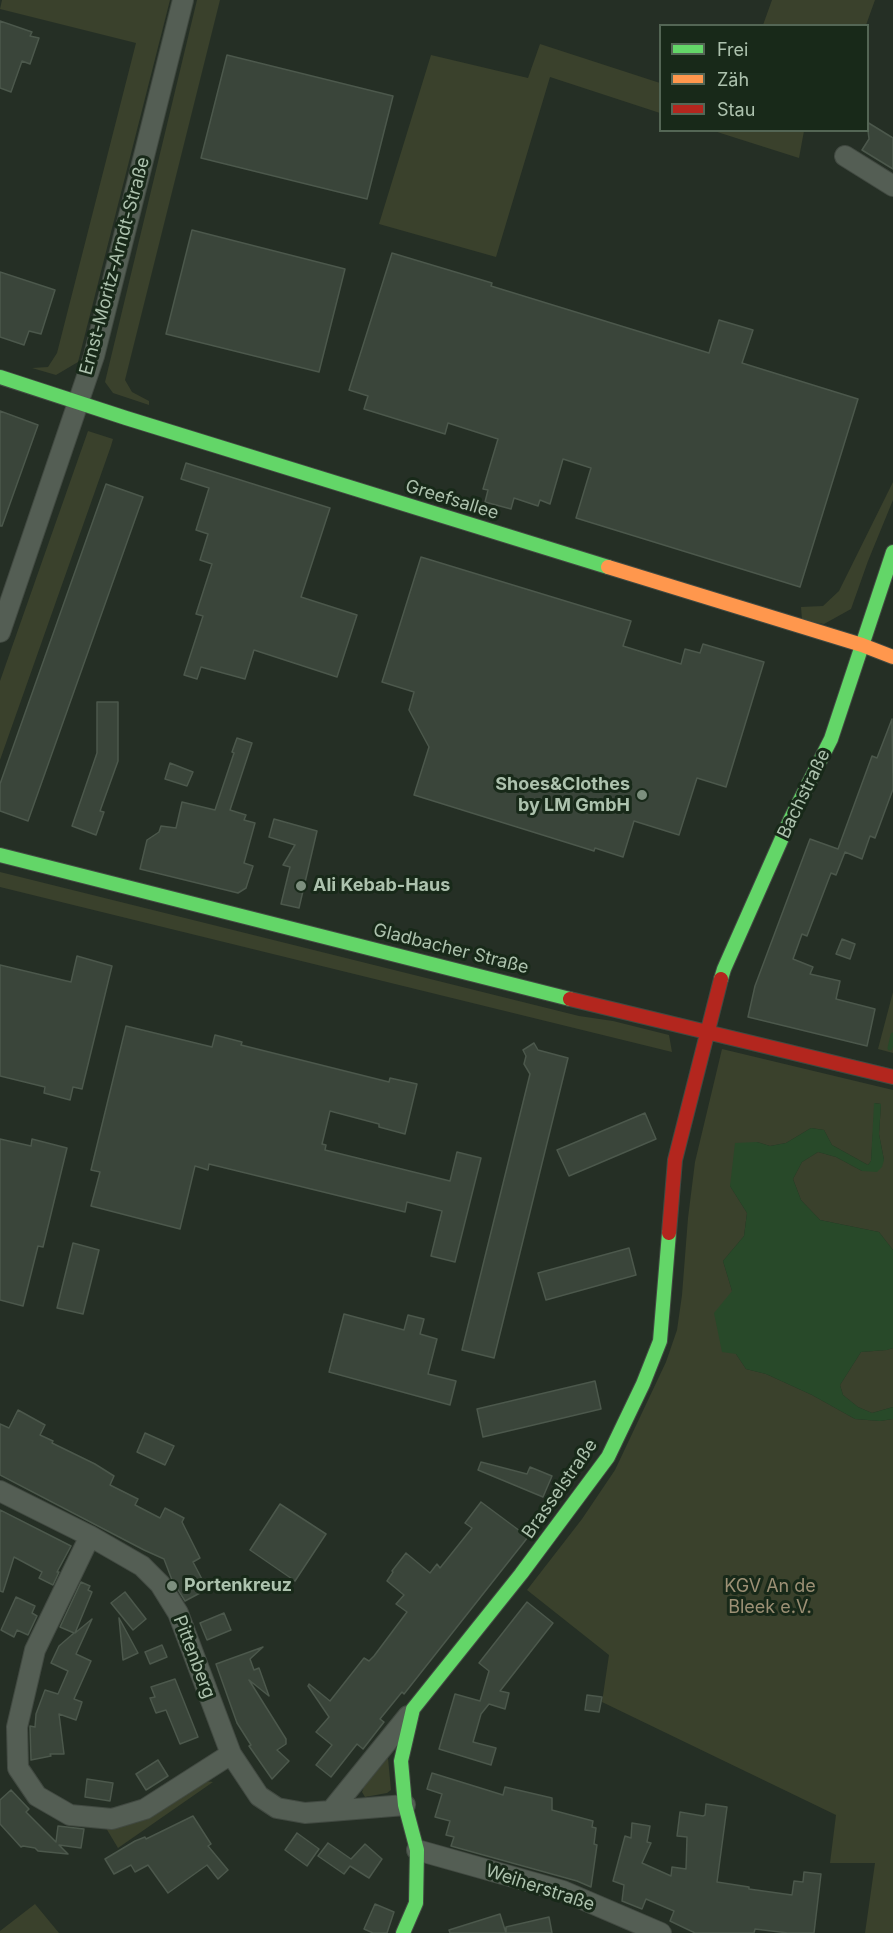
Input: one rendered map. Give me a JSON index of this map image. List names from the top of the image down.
{
  "streets": {
    "street": [
      "Ernst-Moritz-Arndt-Straße",
      "Greefsallee",
      "Bachstraße",
      "Gladbacher Straße",
      "Brasselstraße",
      "Pittenberg",
      "Weiherstraße"
    ]
  },
  "crossings": [
    ["Ernst-Moritz-Arndt-Straße", "Greefsallee"],
    ["Greefsallee", "Bachstraße"],
    ["Bachstraße", "Gladbacher Straße"],
    ["Bachstraße", "Brasselstraße"],
    ["Gladbacher Straße", "Brasselstraße"],
    ["Brasselstraße", "Pittenberg"],
    ["Brasselstraße", "Weiherstraße"]
  ],
  "parks": ["KGV An de Bleek e.V."],
  "places": ["Shoes&Clothes by LM GmbH", "Ali Kebab-Haus", "Portenkreuz"],
  "legend": ["Frei", "Zäh", "Stau"]
}
